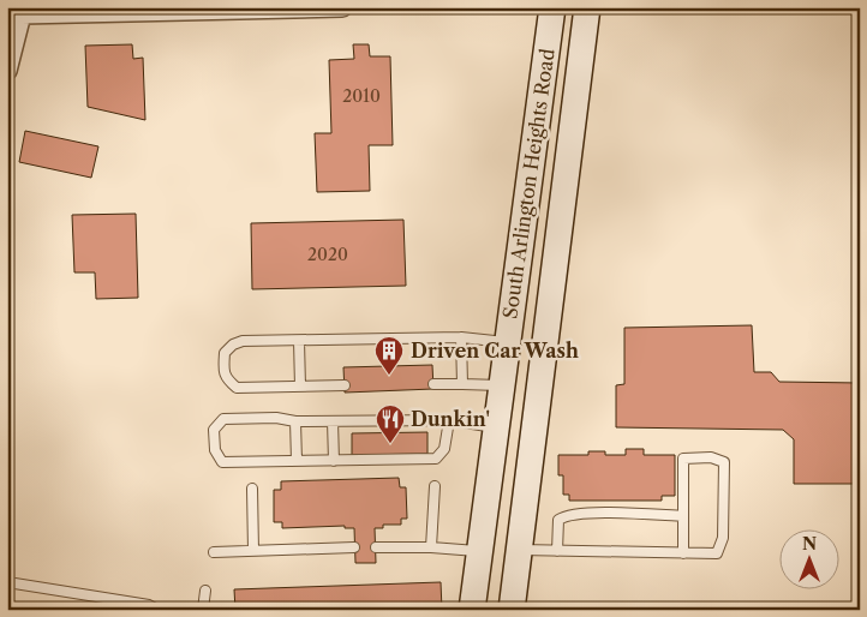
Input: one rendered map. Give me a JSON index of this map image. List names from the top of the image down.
{
  "streets": {
    "main road": ["South Arlington Heights Road"]
  },
  "places": {
    "building": ["Driven Car Wash"],
    "restaurant": ["Dunkin'"]
  },
  "house_numbers": ["2010", "2020"],
  "north": "top"
}
